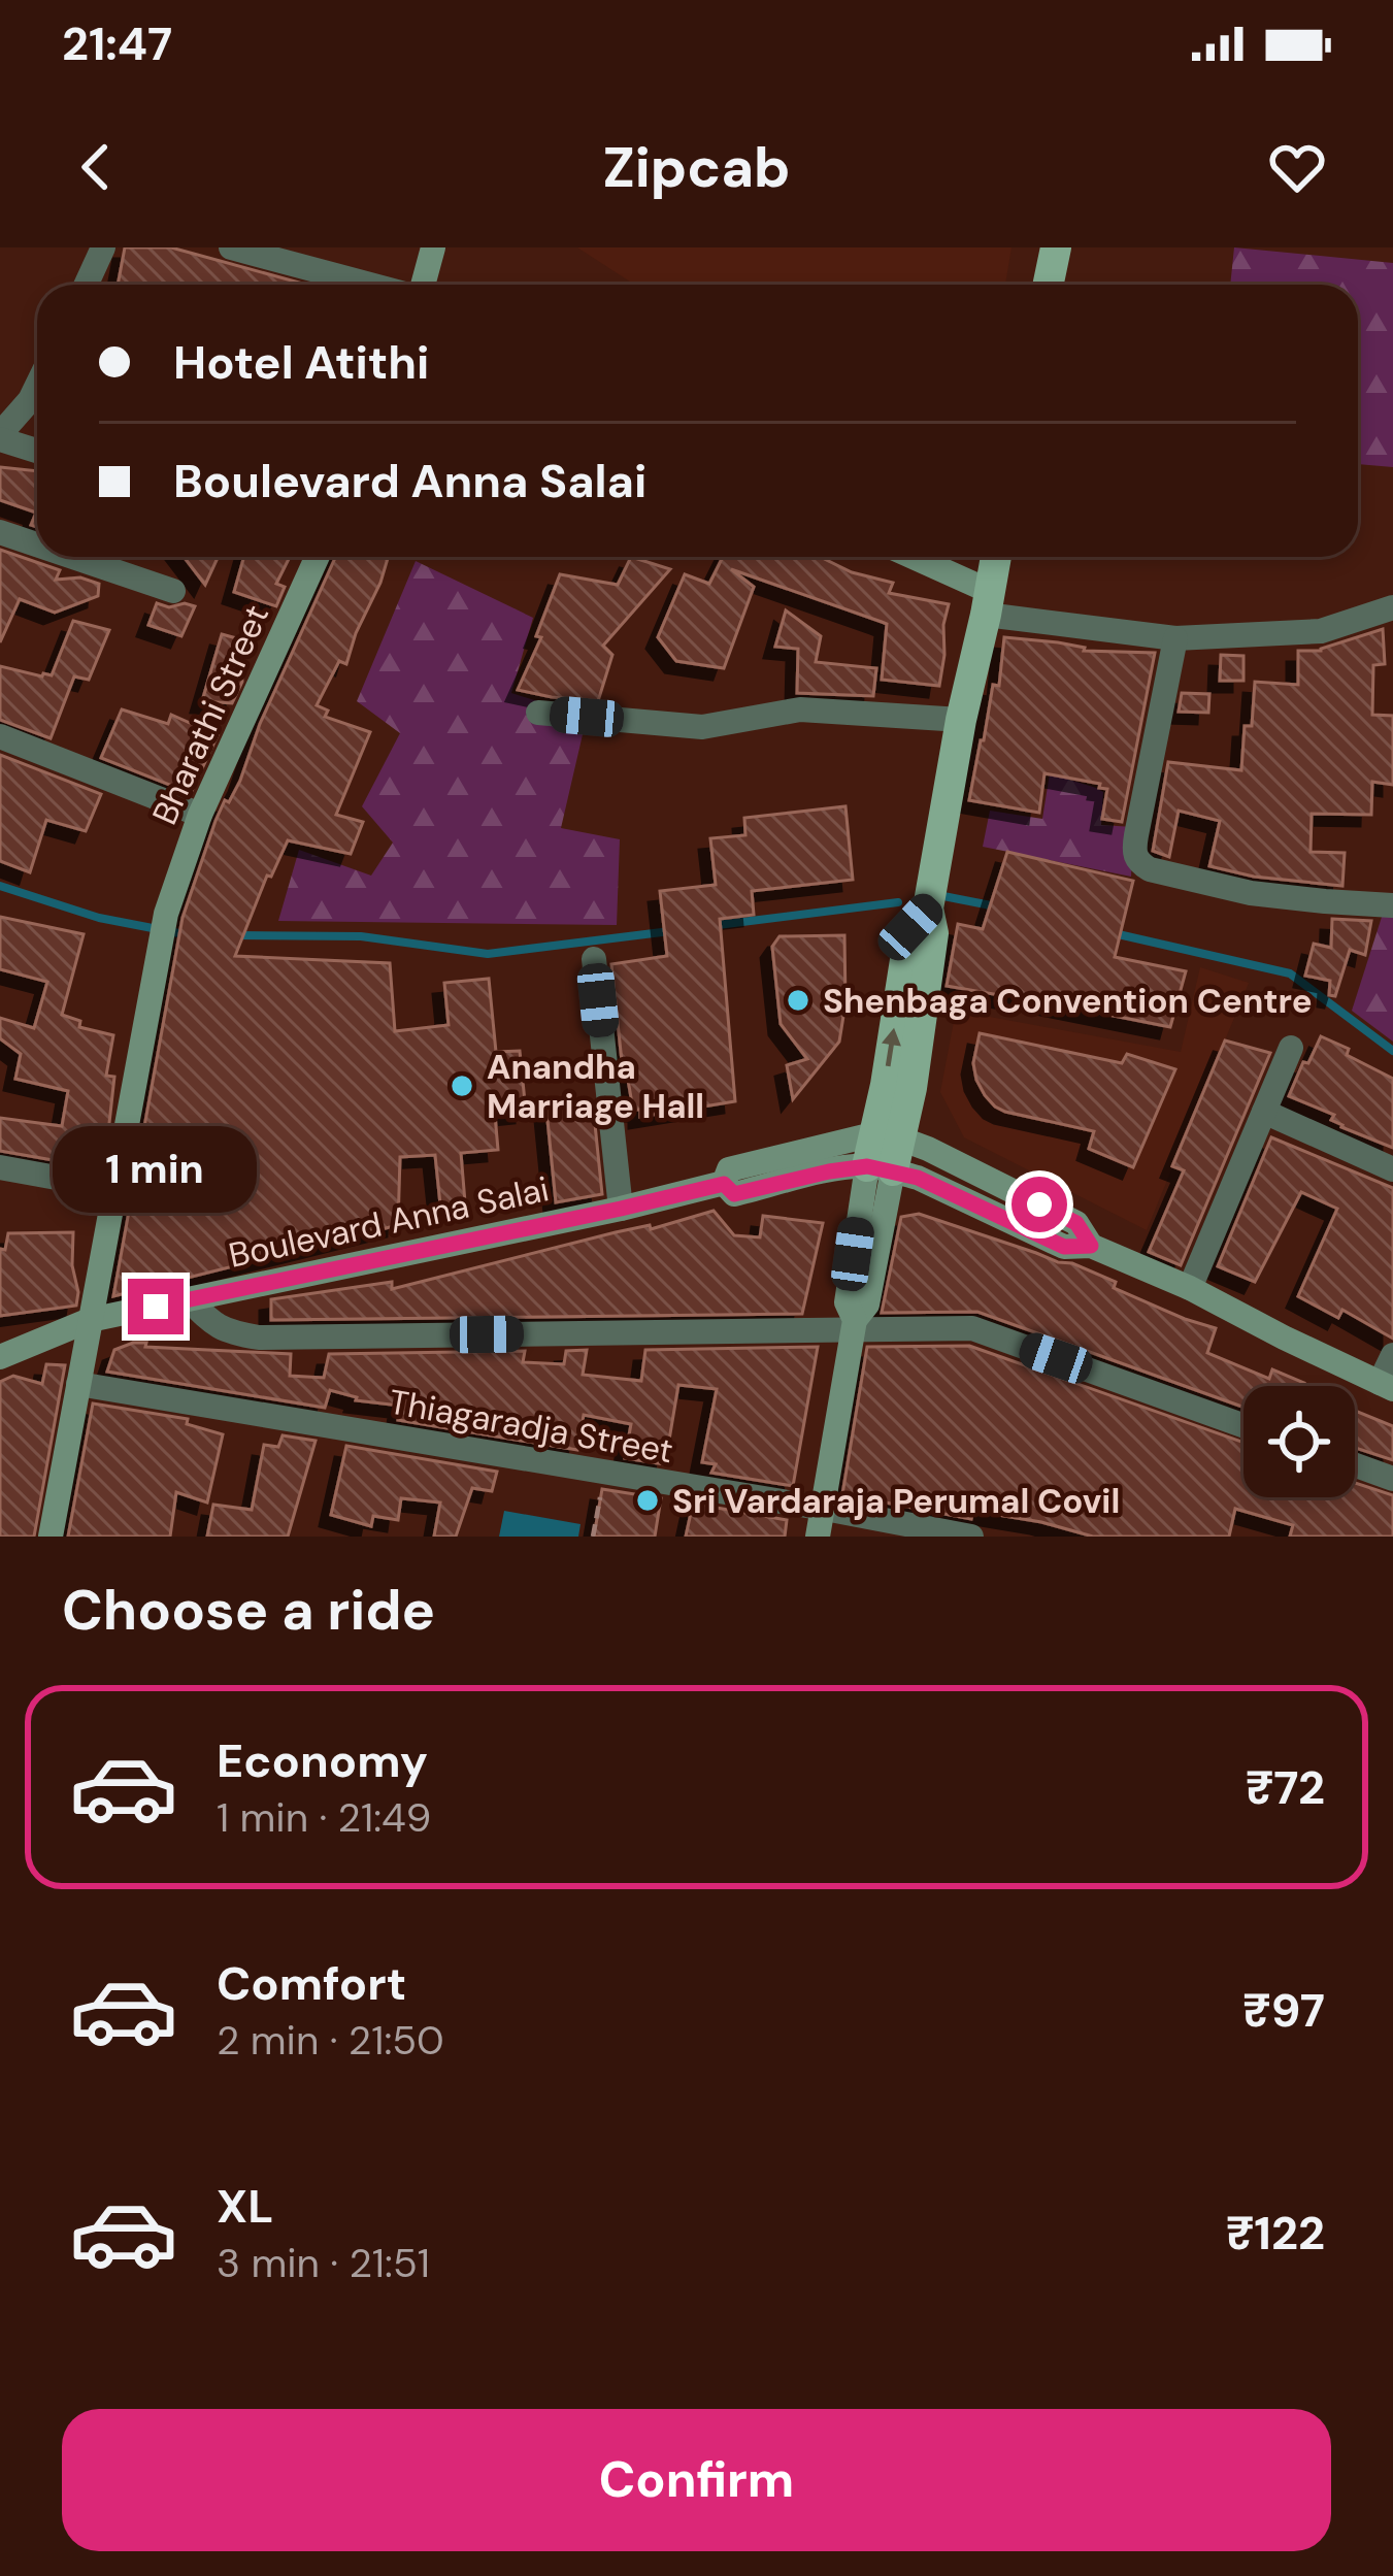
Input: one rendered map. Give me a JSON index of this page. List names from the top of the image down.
{
  "streets": {
    "street": ["Bharathi Street", "Boulevard Anna Salai", "Thiagaradja Street"]
  },
  "places": ["Shenbaga Convention Centre", "Anandha Marriage Hall", "Sri Vardaraja Perumal Covil"],
  "page": {
    "status": "21:47",
    "header": "Zipcab",
    "banner": ["Hotel Atithi", "Boulevard Anna Salai"],
    "bubble": "1 min",
    "heading": "Choose a ride",
    "list": [
      {
        "name": "Economy",
        "note": "1 min · 21:49",
        "value": "₹72"
      },
      {
        "name": "Comfort",
        "note": "2 min · 21:50",
        "value": "₹97"
      },
      {
        "name": "XL",
        "note": "3 min · 21:51",
        "value": "₹122"
      }
    ],
    "buttons": "Confirm"
  }
}
